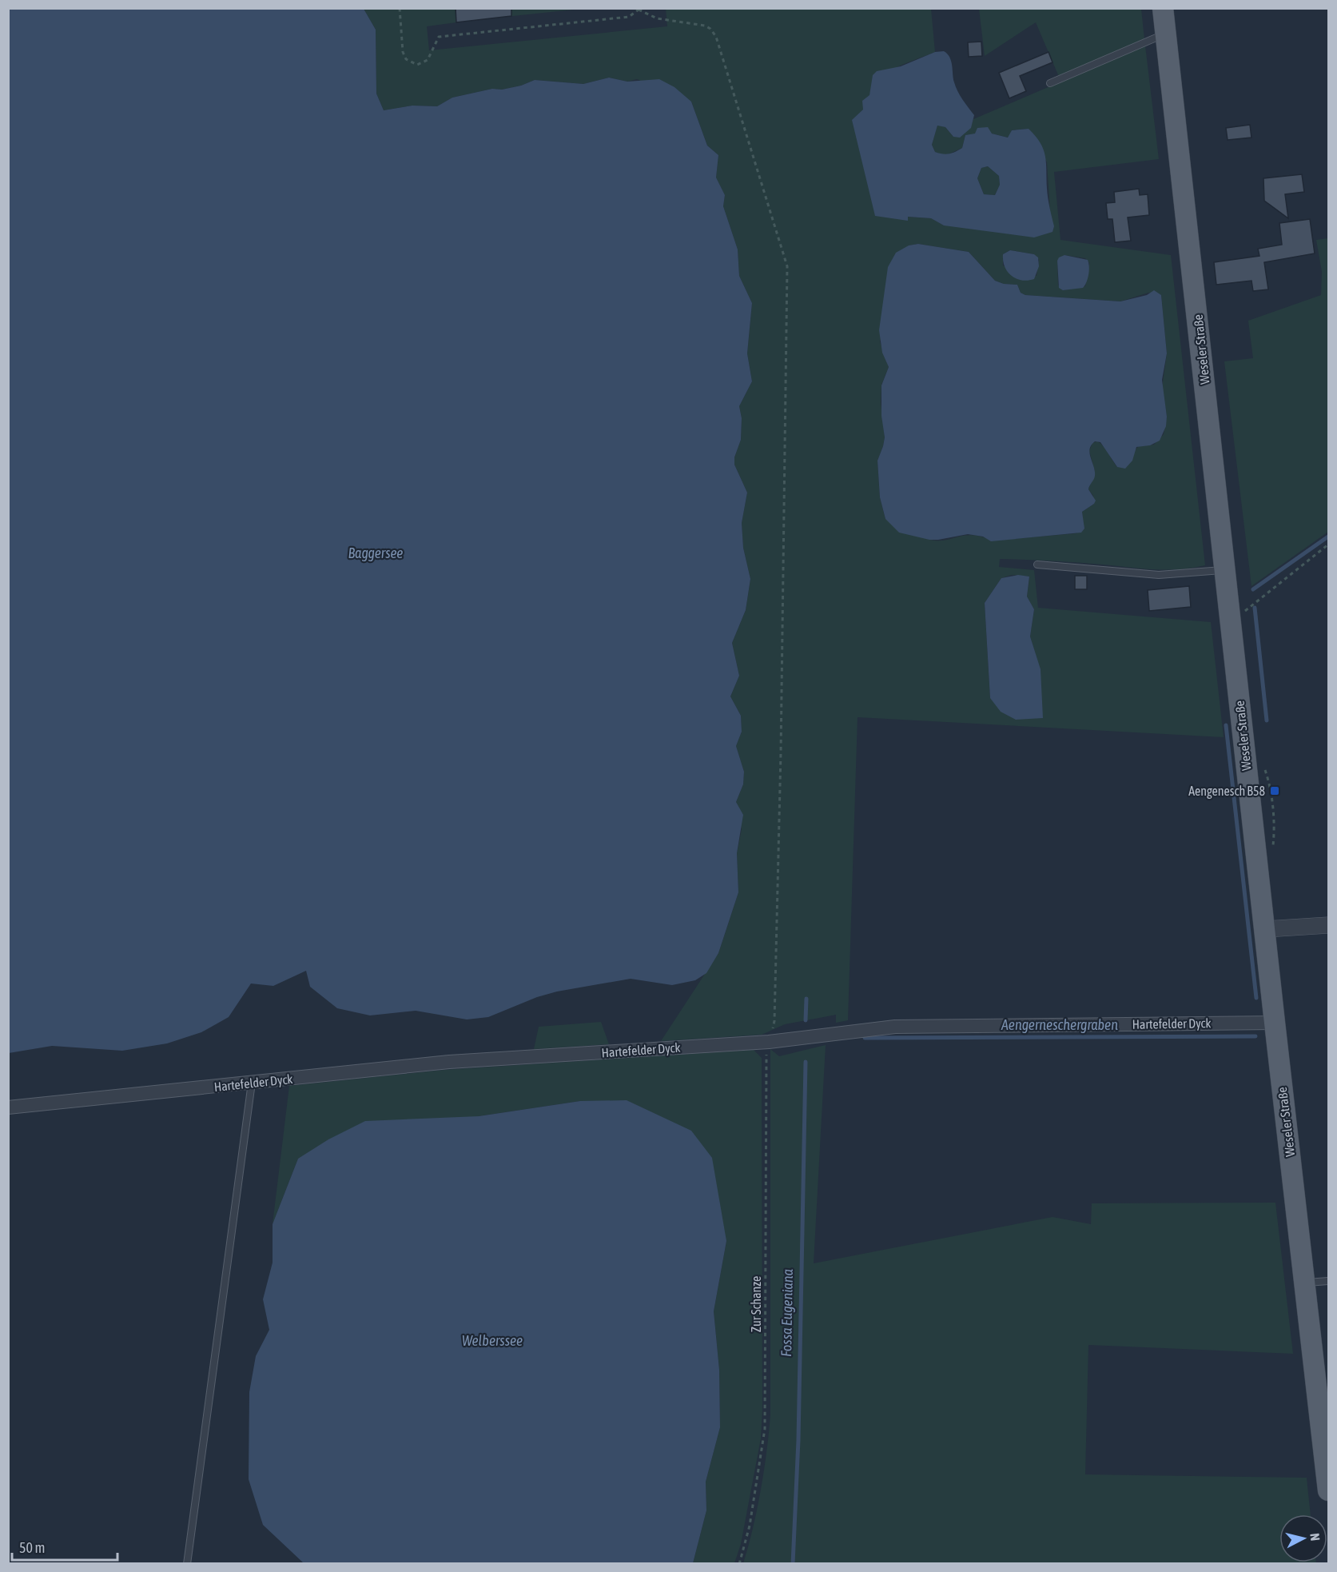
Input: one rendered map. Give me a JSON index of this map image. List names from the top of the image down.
{
  "streets": {
    "main road": ["Weseler Straße"],
    "street": ["Hartefelder Dyck"],
    "path": ["Zur Schanze"]
  },
  "crossings": [
    ["Weseler Straße", "Hartefelder Dyck"],
    ["Hartefelder Dyck", "Zur Schanze"]
  ],
  "water": [
    "Baggersee",
    "Aengerneschergraben",
    "Fossa Eugeniana",
    "Welberssee"
  ],
  "places": {
    "transit": ["Aengenesch B58"]
  },
  "scale_bar": "50 m",
  "north": "right"
}
